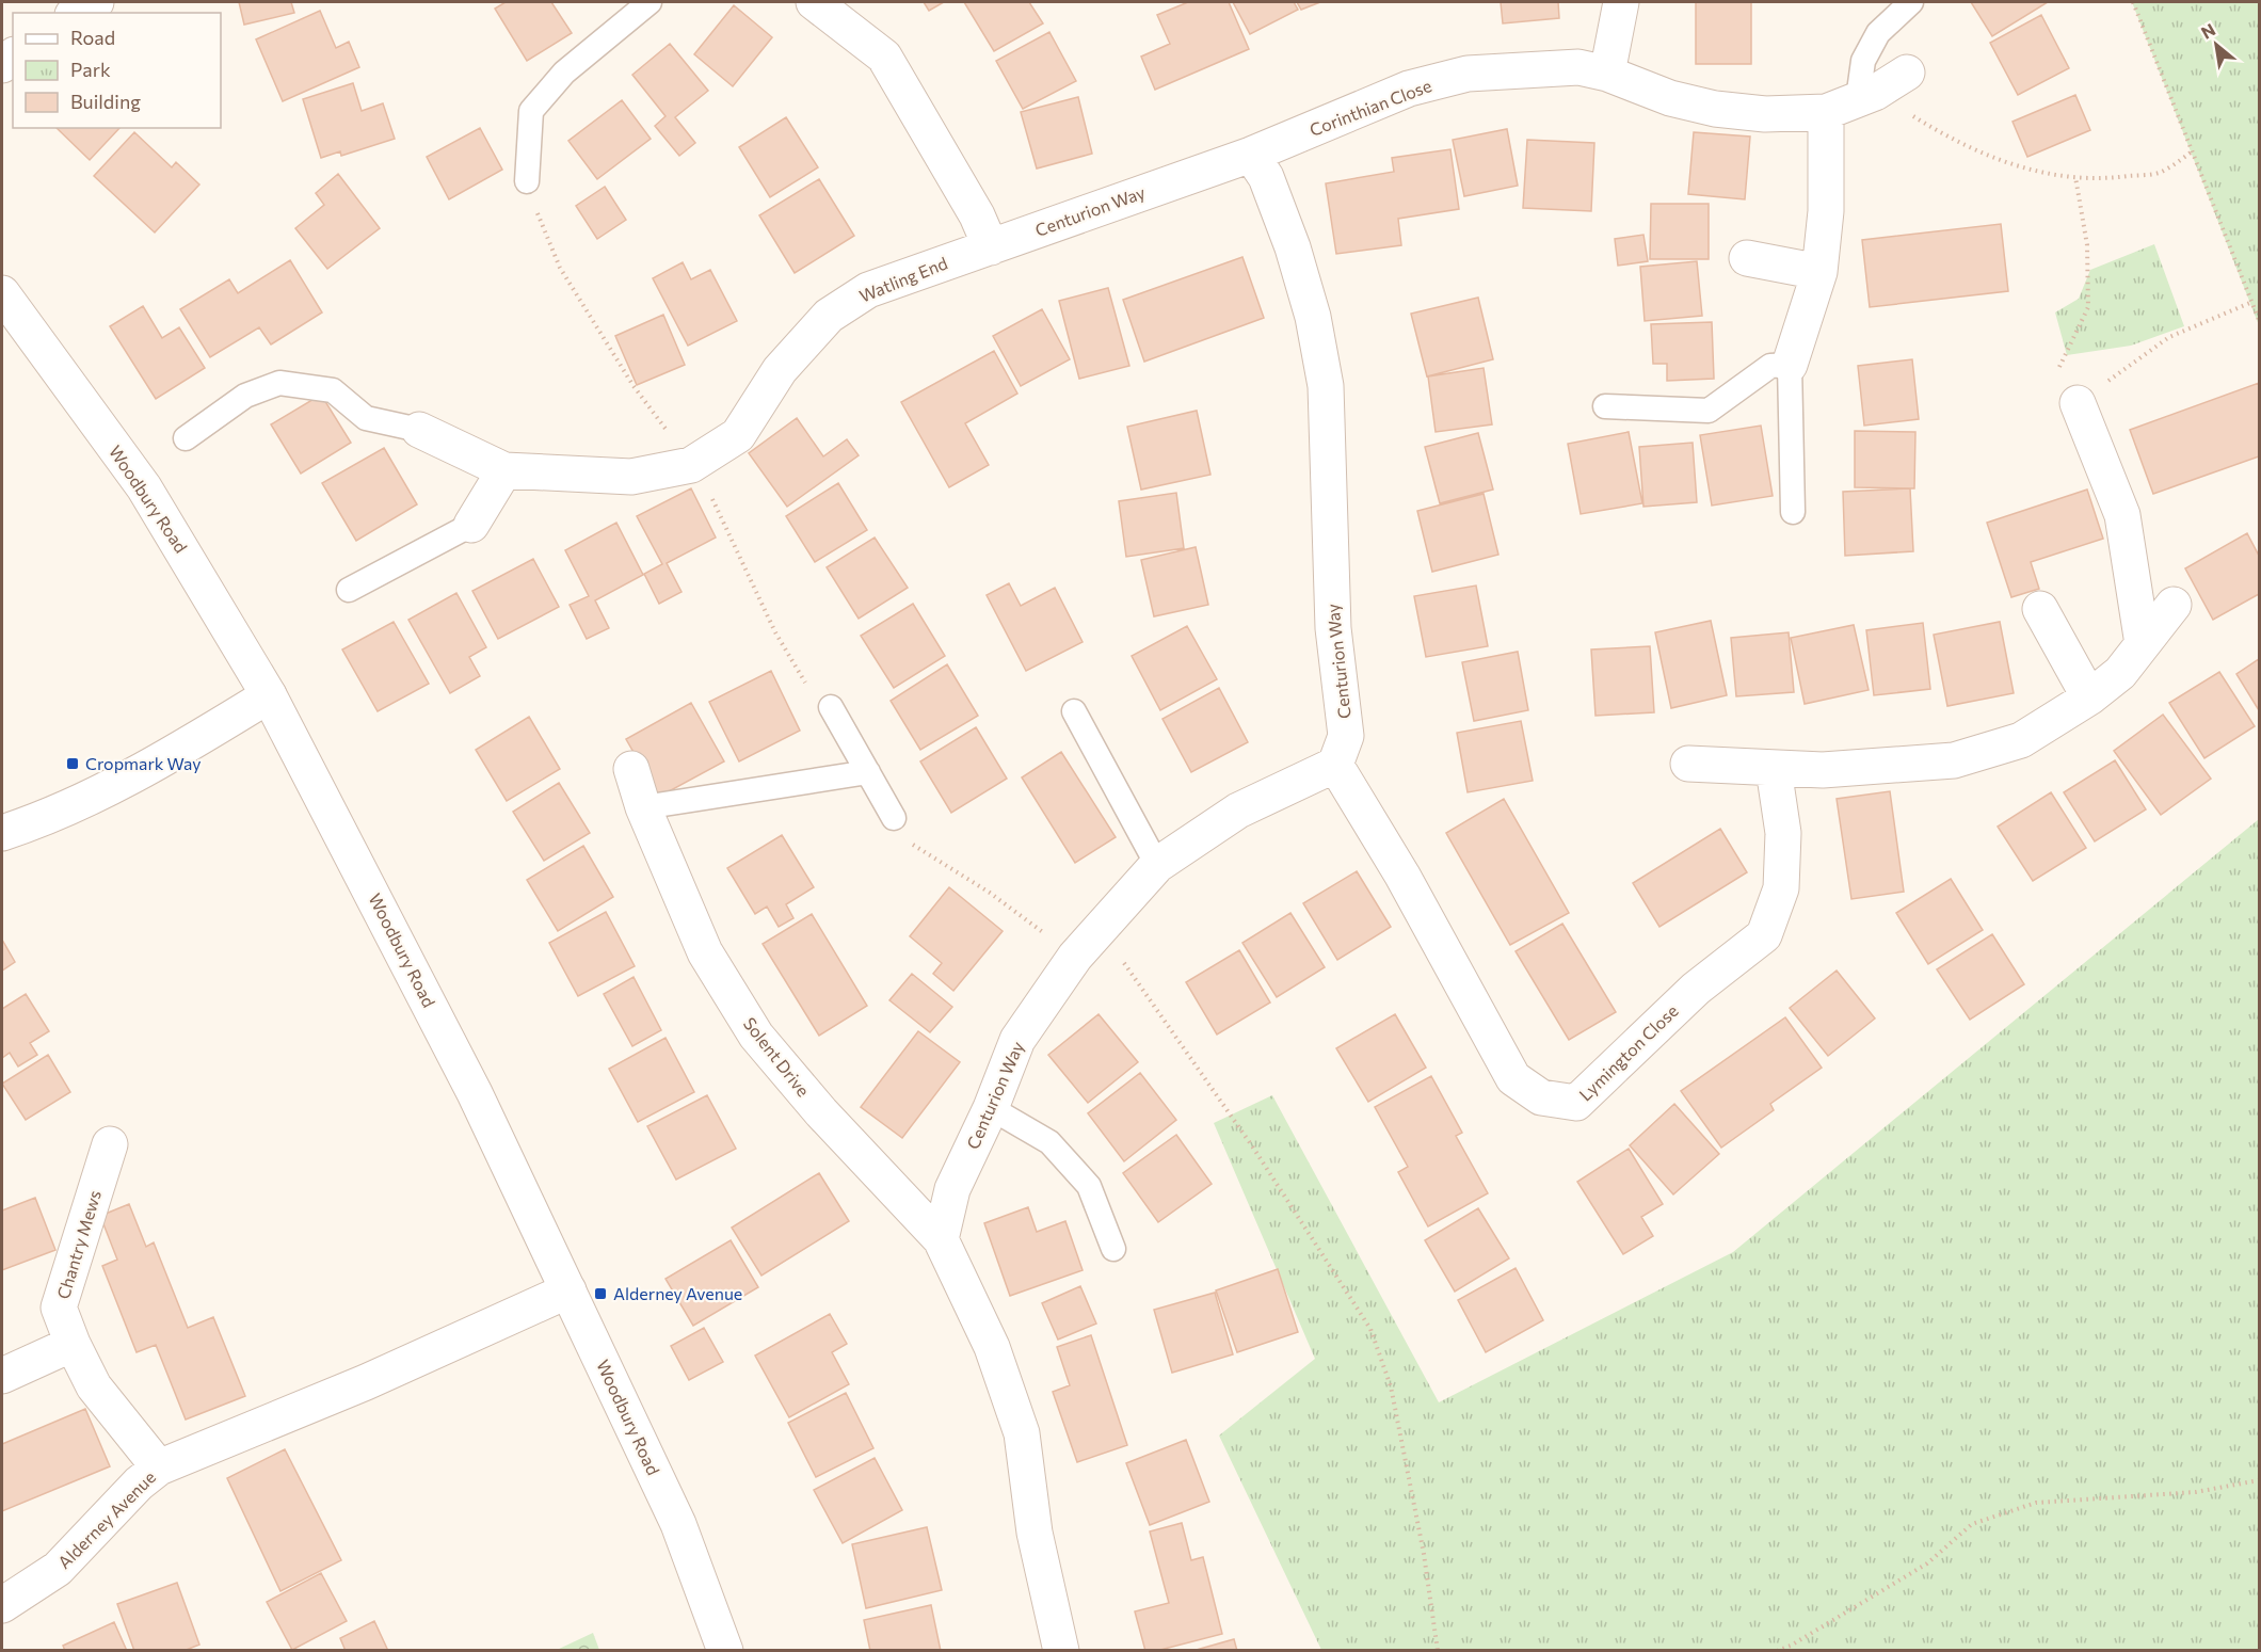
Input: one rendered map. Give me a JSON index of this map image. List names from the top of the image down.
{
  "streets": {
    "street": [
      "Corinthian Close",
      "Centurion Way",
      "Watling End",
      "Woodbury Road",
      "Lymington Close",
      "Solent Drive",
      "Chantry Mews",
      "Alderney Avenue"
    ]
  },
  "crossings": [
    ["Corinthian Close", "Centurion Way"],
    ["Centurion Way", "Watling End"],
    ["Centurion Way", "Lymington Close"],
    ["Centurion Way", "Solent Drive"],
    ["Woodbury Road", "Alderney Avenue"],
    ["Chantry Mews", "Alderney Avenue"]
  ],
  "places": {
    "transit": ["Cropmark Way", "Alderney Avenue"]
  },
  "legend": ["Road", "Park", "Building"],
  "north": "top left"
}
